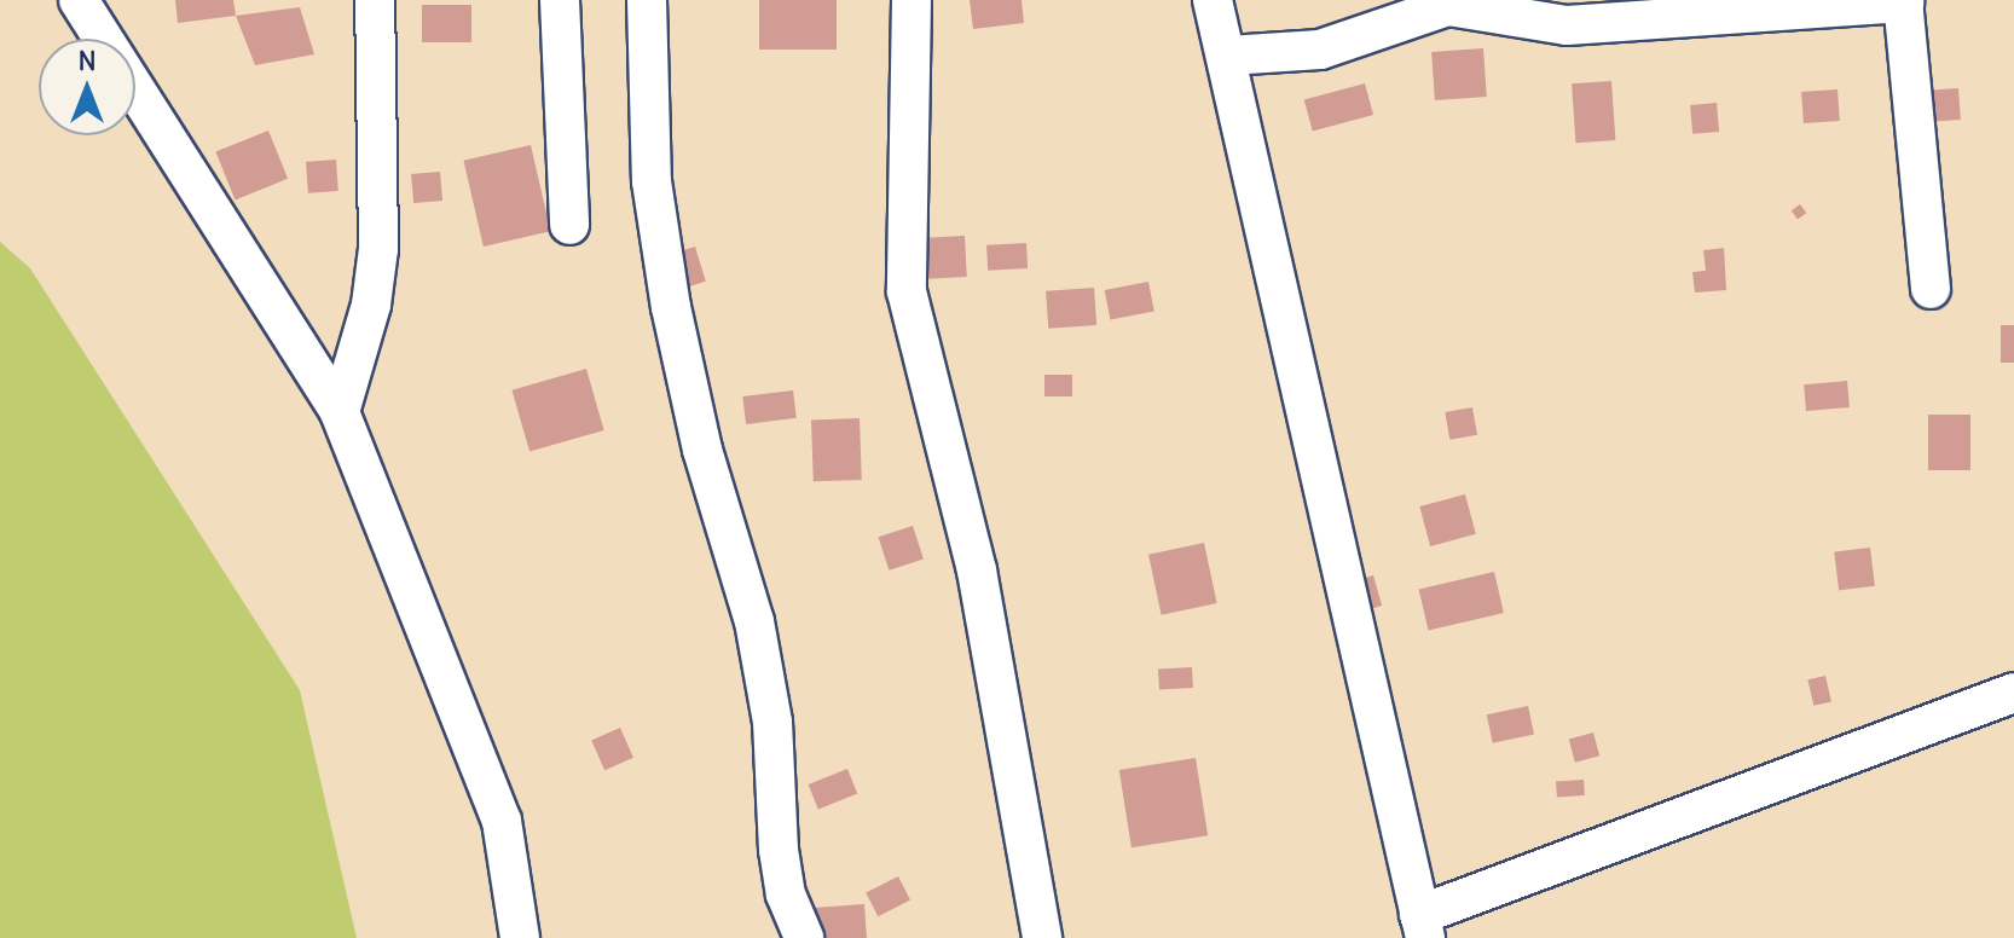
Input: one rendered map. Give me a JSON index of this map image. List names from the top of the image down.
{
  "north": "top"
}
